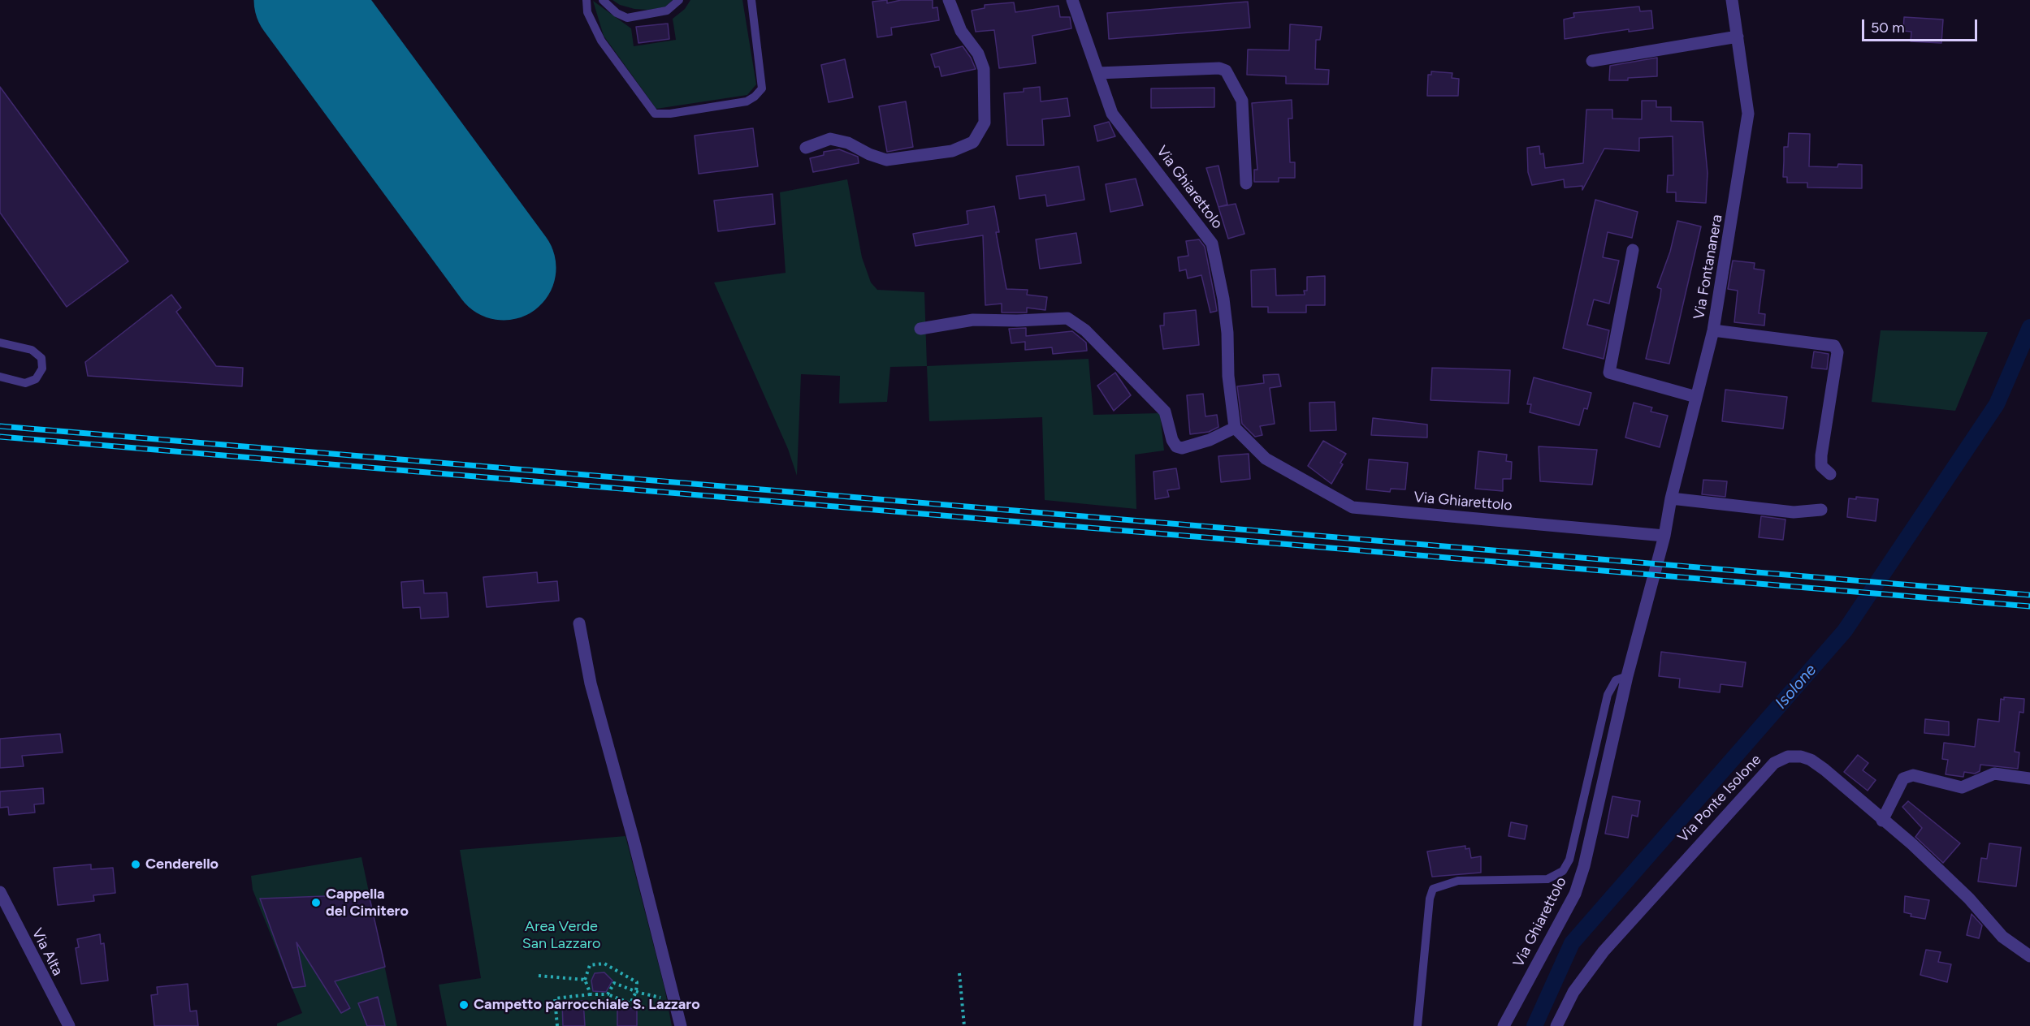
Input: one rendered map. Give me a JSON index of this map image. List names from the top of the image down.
{
  "streets": {
    "street": [
      "Via Ghiarettolo",
      "Via Fontananera",
      "Via Ponte Isolone",
      "Via Alta"
    ]
  },
  "crossings": [
    ["Via Ghiarettolo", "Via Fontananera"]
  ],
  "water": ["Isolone"],
  "parks": ["Area Verde San Lazzaro"],
  "places": ["Cenderello", "Cappella del Cimitero", "Campetto parrocchiale S. Lazzaro"],
  "scale_bar": "50 m"
}
